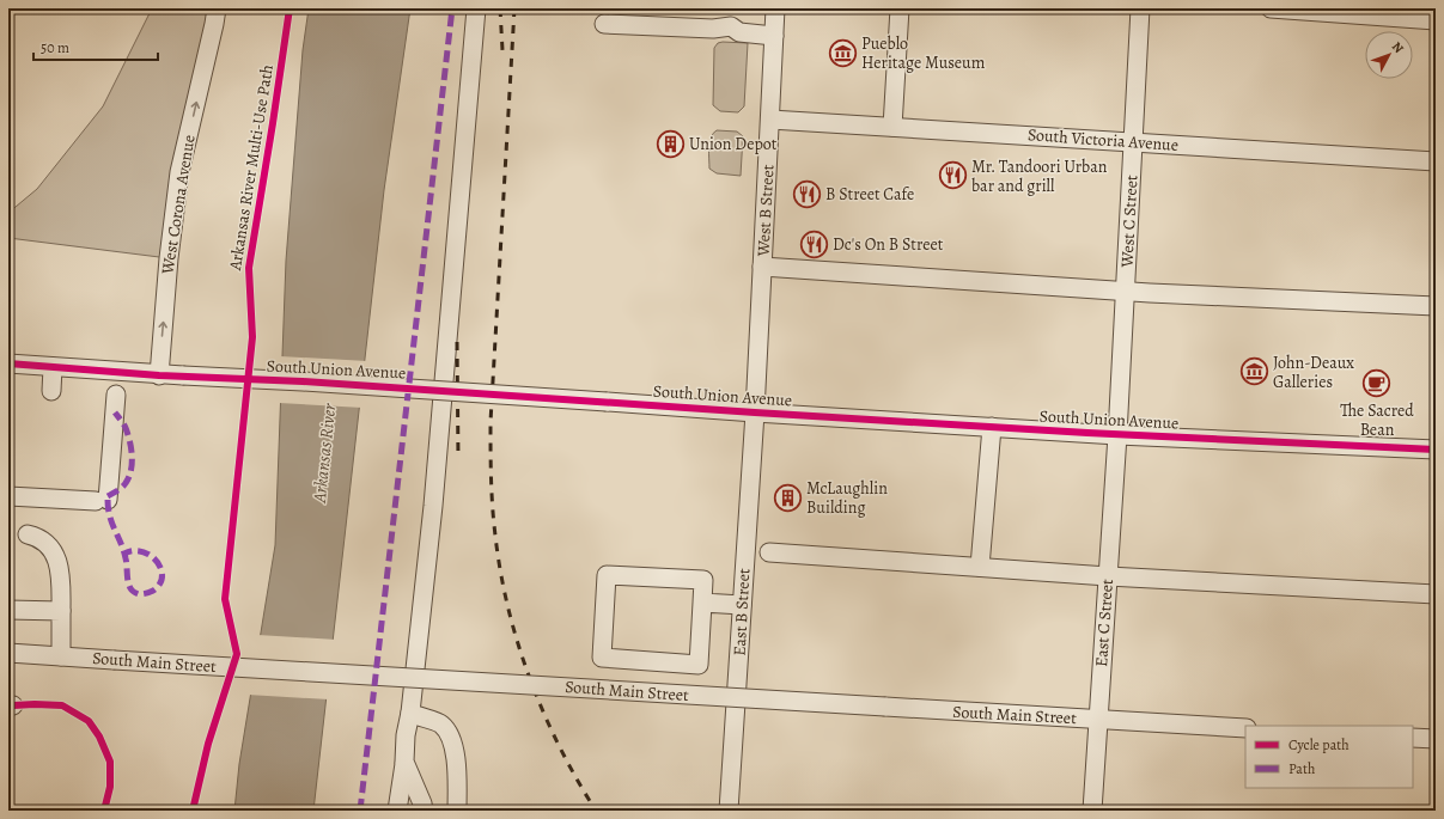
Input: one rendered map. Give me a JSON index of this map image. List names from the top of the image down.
{
  "streets": {
    "street": [
      "South Victoria Avenue",
      "West Corona Avenue",
      "West B Street",
      "West C Street",
      "South Union Avenue",
      "East B Street",
      "East C Street",
      "South Main Street"
    ],
    "cycle path": ["Arkansas River Multi-Use Path"]
  },
  "crossings": [
    ["South Victoria Avenue", "West B Street"],
    ["South Victoria Avenue", "West C Street"],
    ["West Corona Avenue", "South Union Avenue"],
    ["West B Street", "South Union Avenue"],
    ["West B Street", "East B Street"],
    ["West C Street", "South Union Avenue"],
    ["West C Street", "East C Street"],
    ["South Union Avenue", "East B Street"],
    ["South Union Avenue", "East C Street"],
    ["East C Street", "South Main Street"]
  ],
  "one_way": ["West Corona Avenue"],
  "water": ["Arkansas River"],
  "places": {
    "museum": ["Pueblo Heritage Museum", "John-Deaux Galleries"],
    "building": ["Union Depot", "McLaughlin Building"],
    "restaurant": ["Mr. Tandoori Urban bar and grill", "B Street Cafe", "Dc's On B Street"],
    "cafe": ["The Sacred Bean"]
  },
  "legend": ["Cycle path", "Path"],
  "scale_bar": "50 m",
  "north": "top right"
}
